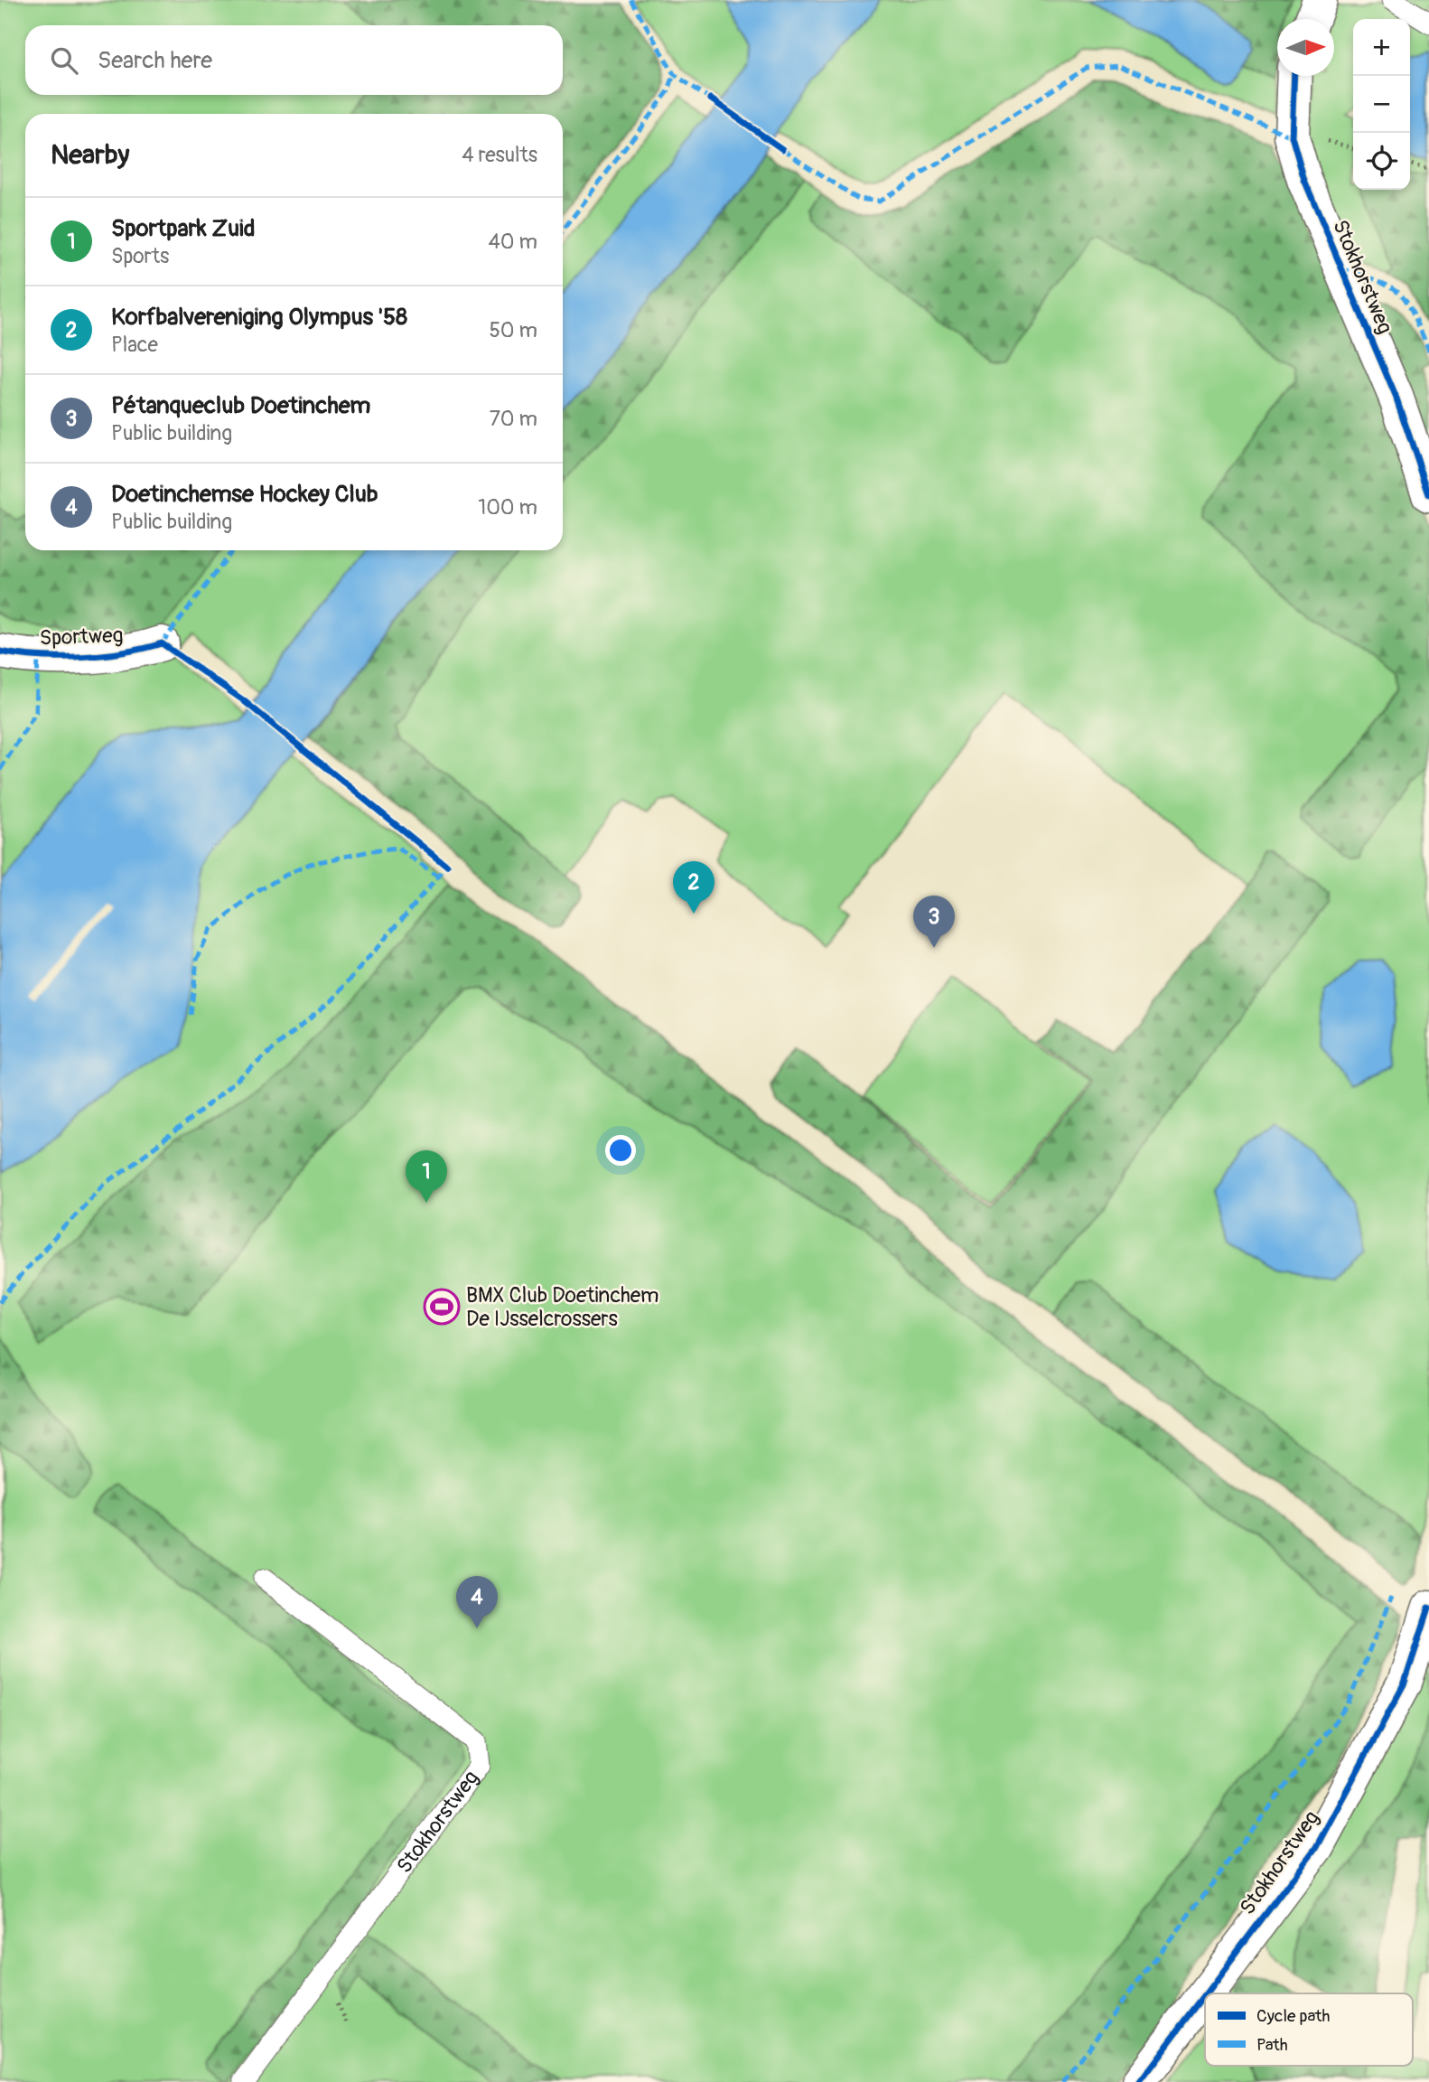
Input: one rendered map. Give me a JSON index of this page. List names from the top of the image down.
{
  "streets": {
    "street": ["Stokhorstweg", "Sportweg"]
  },
  "places": {
    "sports": ["BMX Club Doetinchem De IJsselcrossers"]
  },
  "legend": ["Cycle path", "Path"],
  "north": "right",
  "page": {
    "map_buttons": ["+", "−"],
    "search": "Search here",
    "heading": ["Nearby", "4 results"],
    "list": [
      {
        "mark": "1",
        "name": "Sportpark Zuid",
        "note": "Sports",
        "value": "40 m"
      },
      {
        "mark": "2",
        "name": "Korfbalvereniging Olympus '58",
        "note": "Place",
        "value": "50 m"
      },
      {
        "mark": "3",
        "name": "Pétanqueclub Doetinchem",
        "note": "Public building",
        "value": "70 m"
      },
      {
        "mark": "4",
        "name": "Doetinchemse Hockey Club",
        "note": "Public building",
        "value": "100 m"
      }
    ],
    "pins": [
      "2",
      "3",
      "1",
      "4"
    ]
  }
}
